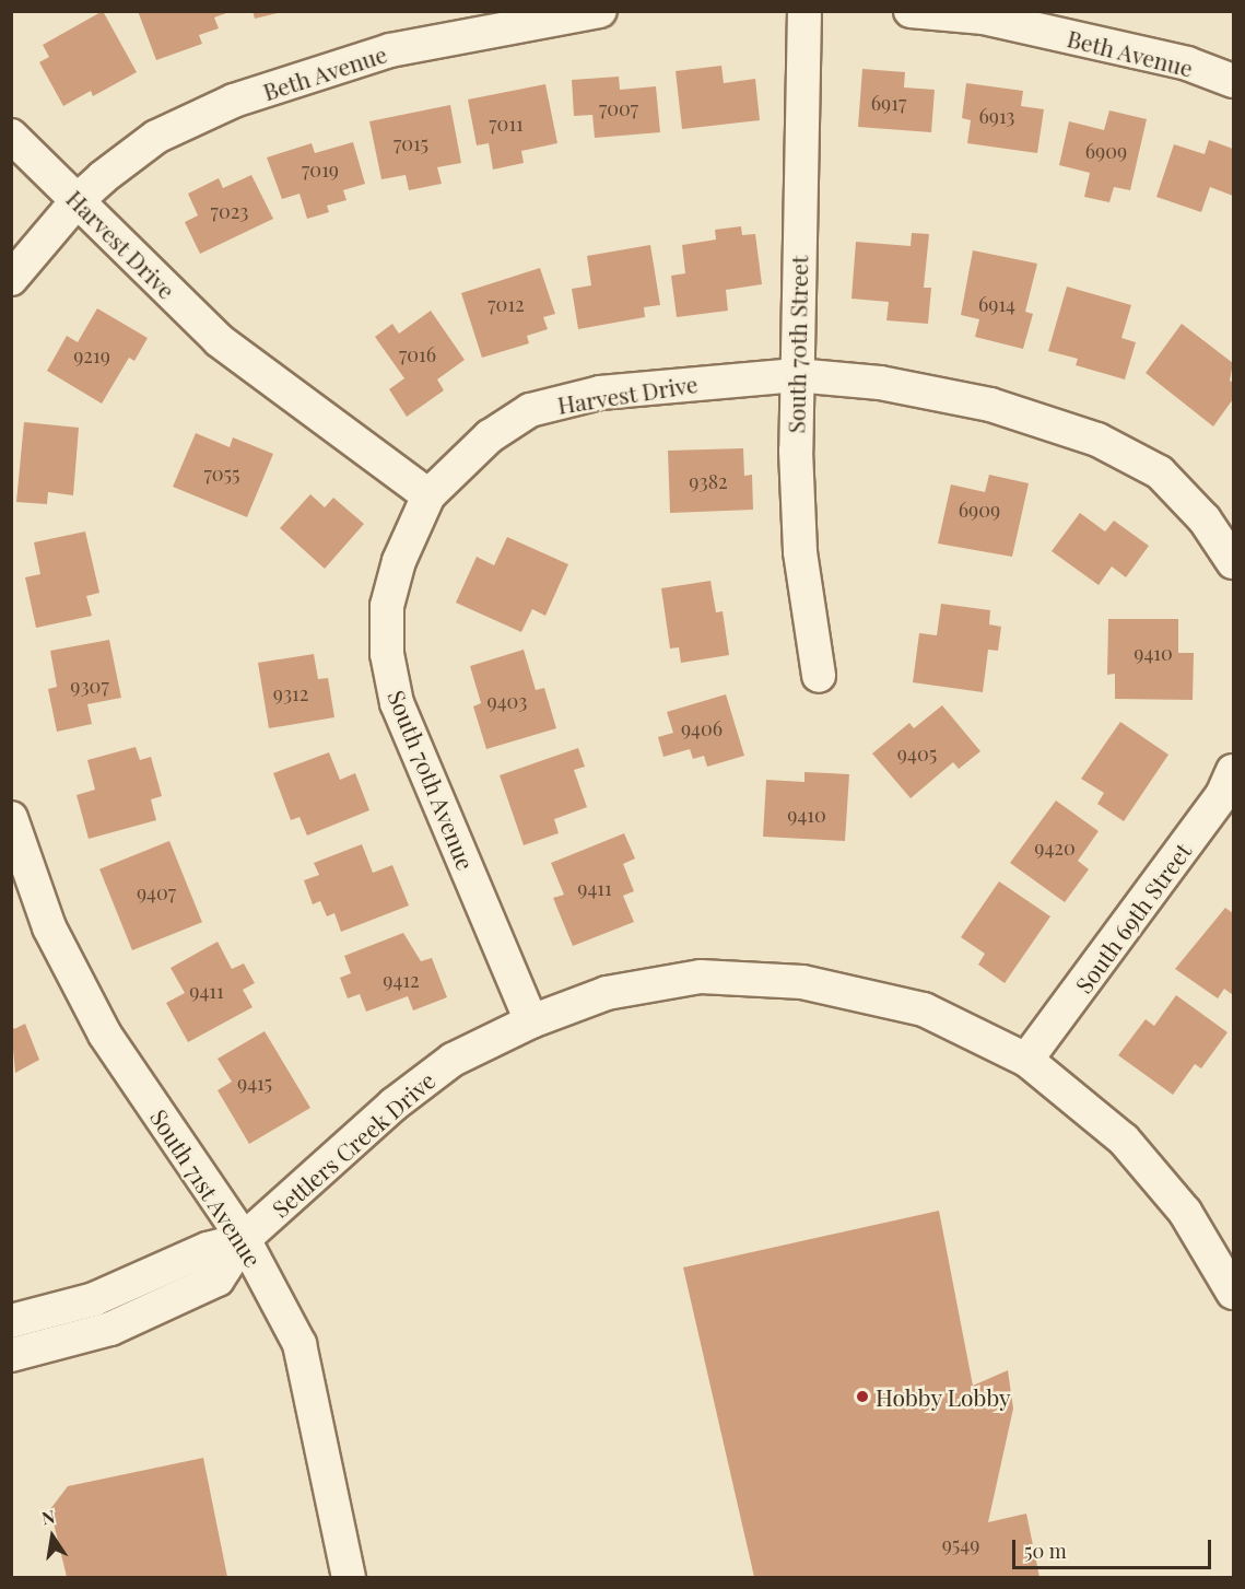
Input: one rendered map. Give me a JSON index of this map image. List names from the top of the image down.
{
  "streets": {
    "street": [
      "Beth Avenue",
      "Harvest Drive",
      "South 70th Street",
      "South 70th Avenue",
      "South 69th Street",
      "Settlers Creek Drive",
      "South 71st Avenue"
    ]
  },
  "crossings": [
    ["Beth Avenue", "Harvest Drive"],
    ["Harvest Drive", "South 70th Street"],
    ["Harvest Drive", "South 70th Avenue"],
    ["South 70th Avenue", "Settlers Creek Drive"],
    ["South 69th Street", "Settlers Creek Drive"],
    ["Settlers Creek Drive", "South 71st Avenue"]
  ],
  "places": ["Hobby Lobby"],
  "house_numbers": [
    "6917",
    "7007",
    "6913",
    "7011",
    "7015",
    "6909",
    "7019",
    "7023",
    "7012",
    "6914",
    "7016",
    "9219",
    "7055",
    "9382",
    "6909",
    "9410",
    "9307",
    "9312",
    "9403",
    "9406",
    "9405",
    "9410",
    "9420",
    "9411",
    "9407",
    "9412",
    "9411",
    "9415",
    "9549"
  ],
  "scale_bar": "50 m",
  "north": "top"
}
